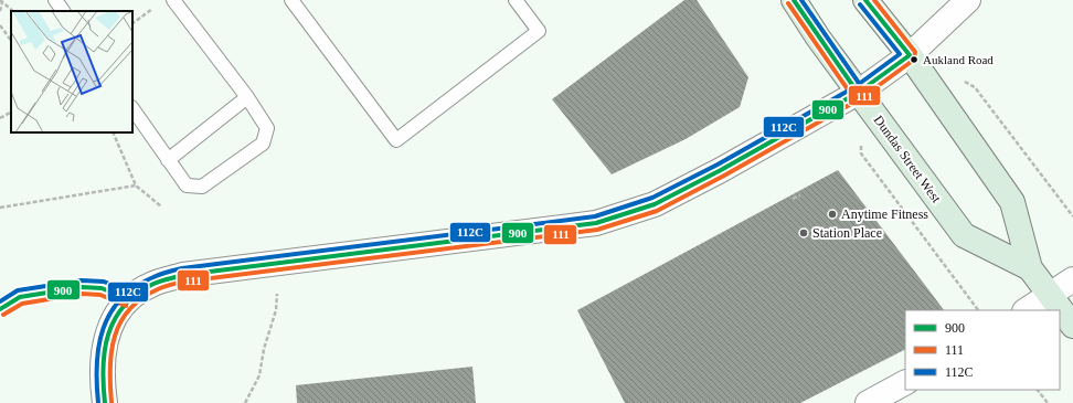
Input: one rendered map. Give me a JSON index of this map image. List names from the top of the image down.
{
  "streets": {
    "main road": ["Dundas Street West"]
  },
  "places": ["Aukland Road", "Anytime Fitness", "Station Place"],
  "lines": ["transit line 900", "transit line 111", "transit line 112C"],
  "legend": ["900", "111", "112C"]
}
